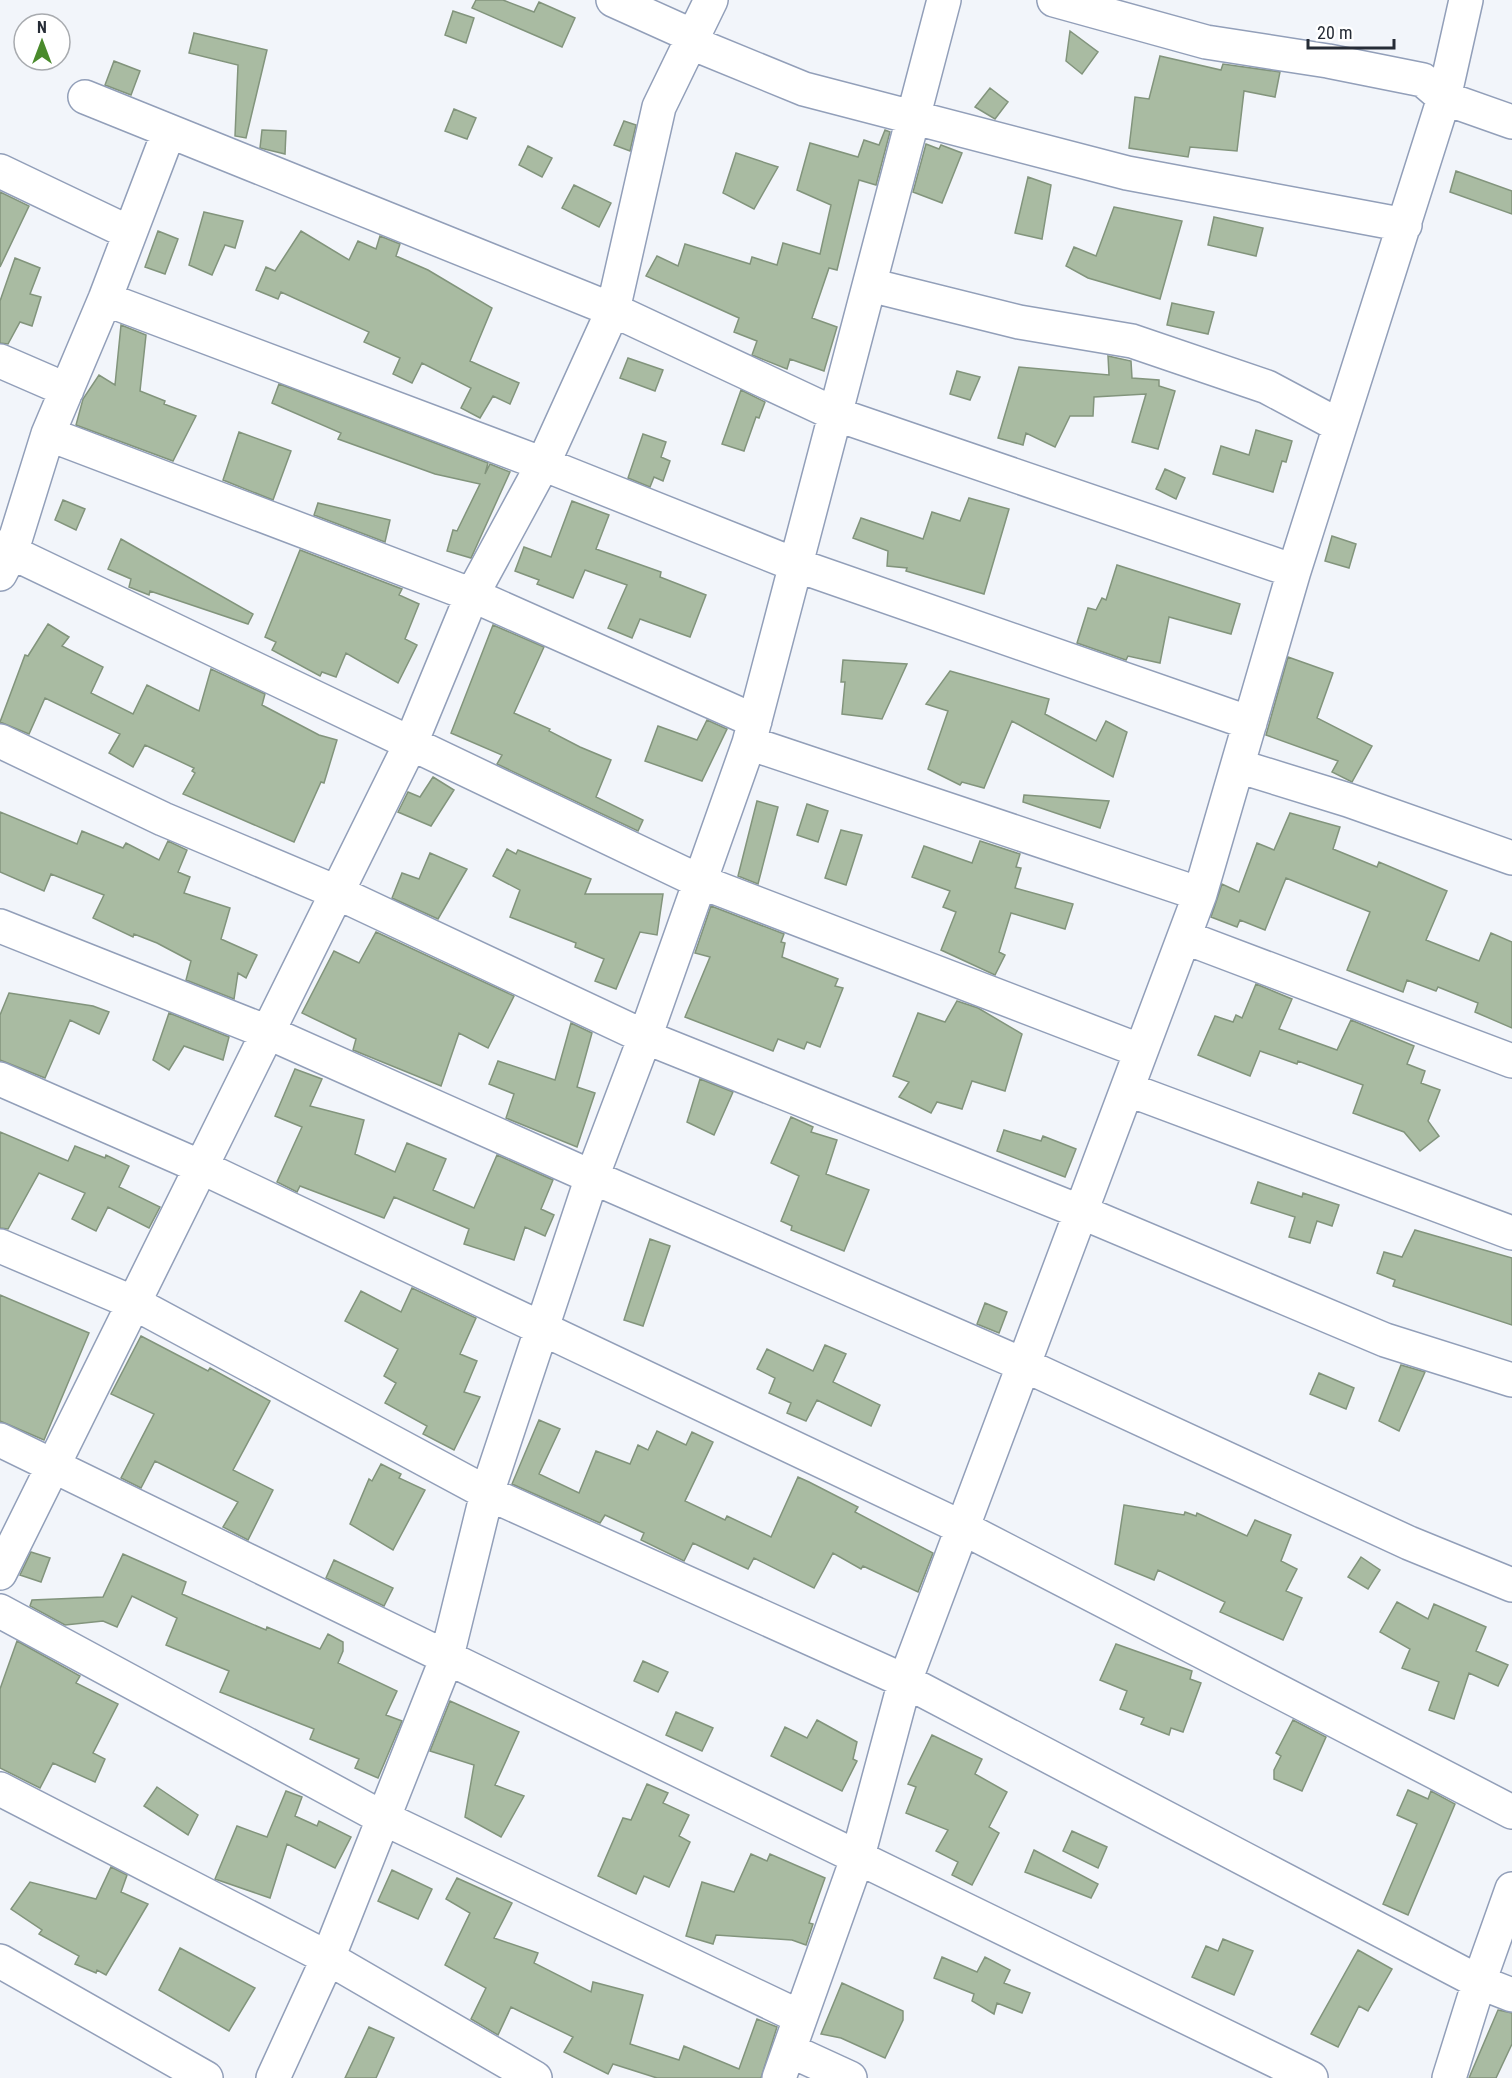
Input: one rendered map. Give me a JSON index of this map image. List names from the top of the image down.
{
  "scale_bar": "20 m",
  "north": "top"
}
